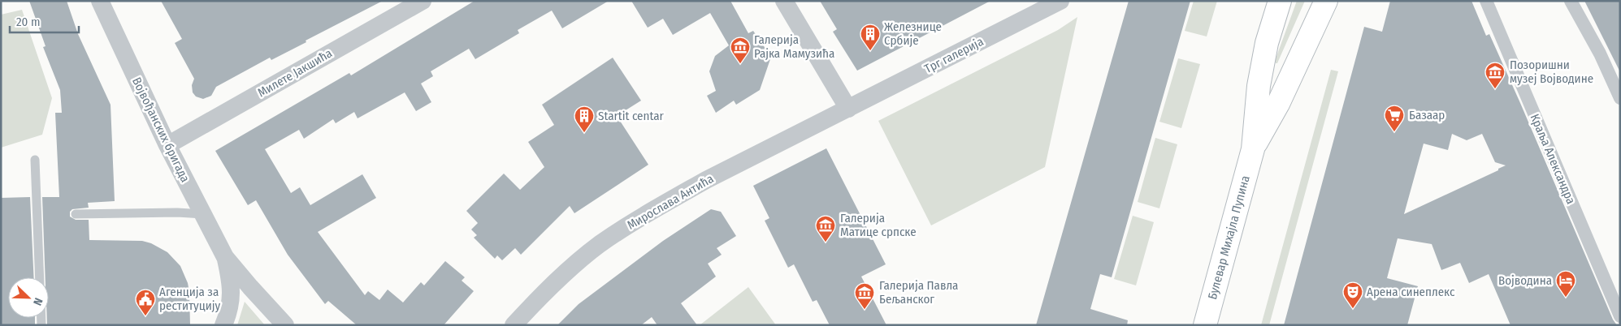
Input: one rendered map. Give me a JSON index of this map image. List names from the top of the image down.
{
  "streets": {
    "main road": ["Булевар Михајла Пупина"],
    "street": [
      "Трг галерија",
      "Милете Јакшића",
      "Војвођанских бригада",
      "Краља Александра",
      "Мирослава Антића"
    ]
  },
  "crossings": [
    ["Трг галерија", "Мирослава Антића"],
    ["Милете Јакшића", "Војвођанских бригада"]
  ],
  "places": {
    "building": ["Железнице Србије", "Startit centar"],
    "museum": [
      "Галерија Рајка Мамузића",
      "Позоришни музеј Војводине",
      "Галерија Матице српске",
      "Галерија Павла Бељанског"
    ],
    "supermarket": ["Базаар"],
    "hotel": ["Војводина"],
    "theatre": ["Арена синеплекс"],
    "public building": ["Агенција за реституцију"]
  },
  "scale_bar": "20 m",
  "north": "bottom right"
}
